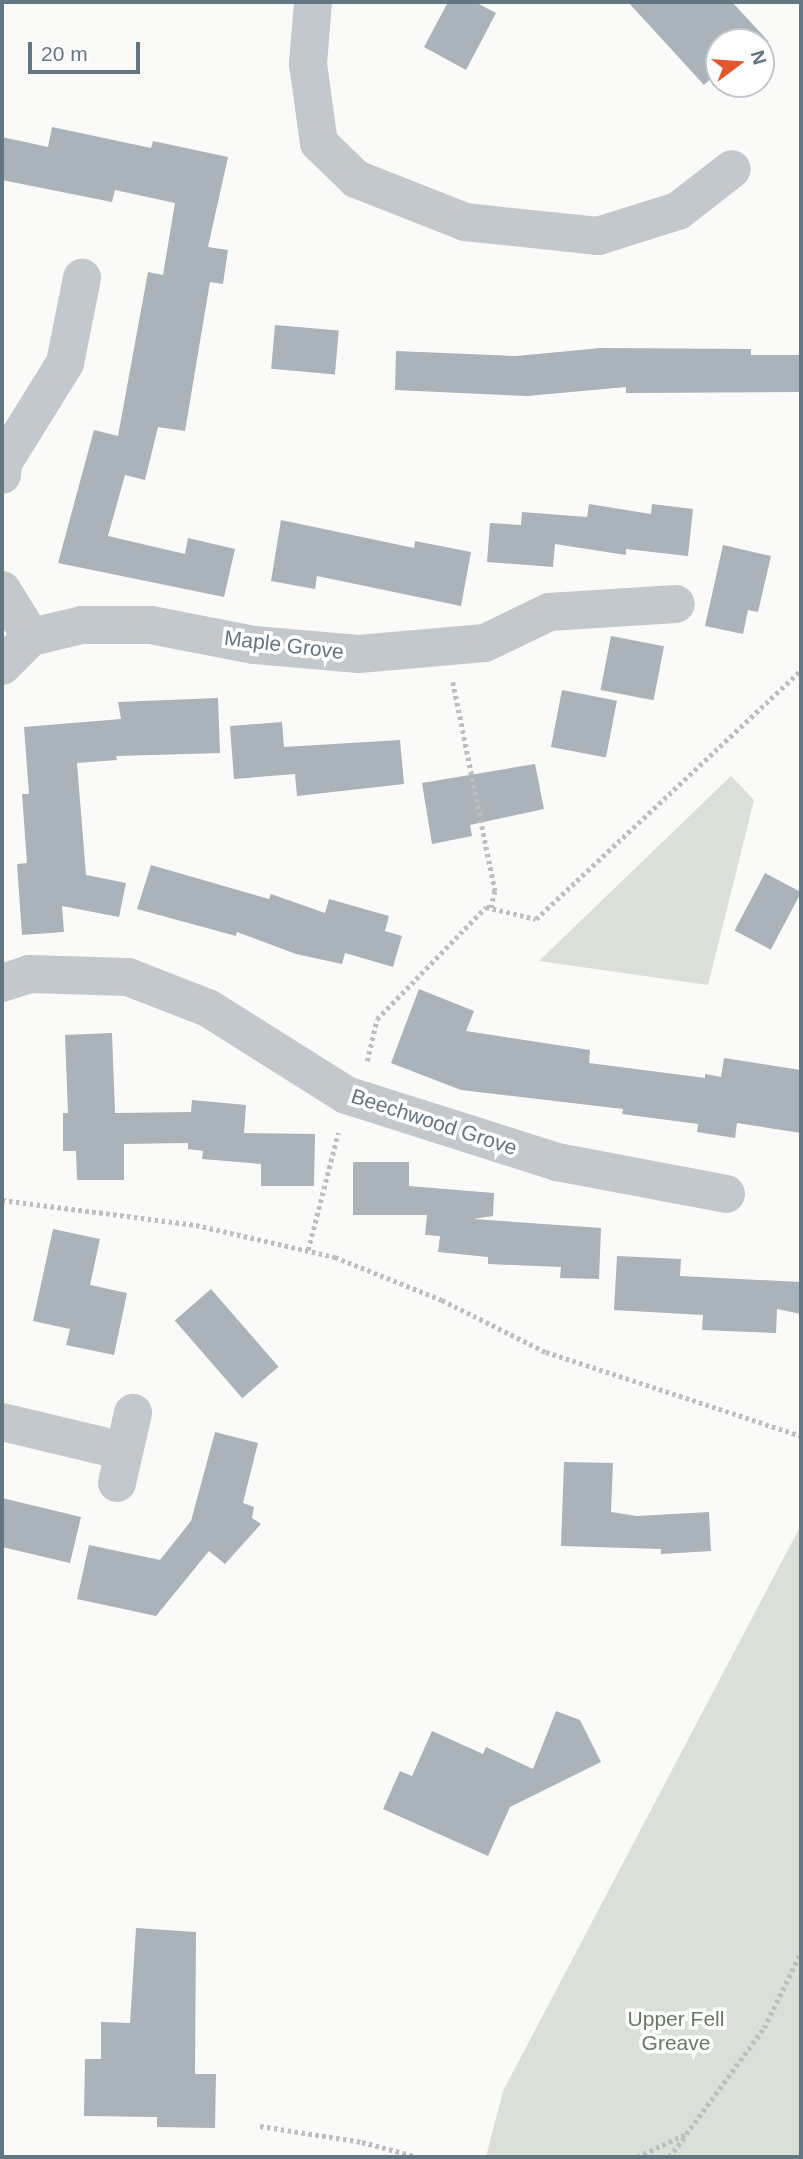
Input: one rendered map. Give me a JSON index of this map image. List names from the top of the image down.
{
  "streets": {
    "street": ["Maple Grove", "Beechwood Grove"]
  },
  "parks": ["Upper Fell Greave"],
  "scale_bar": "20 m",
  "north": "right"
}
